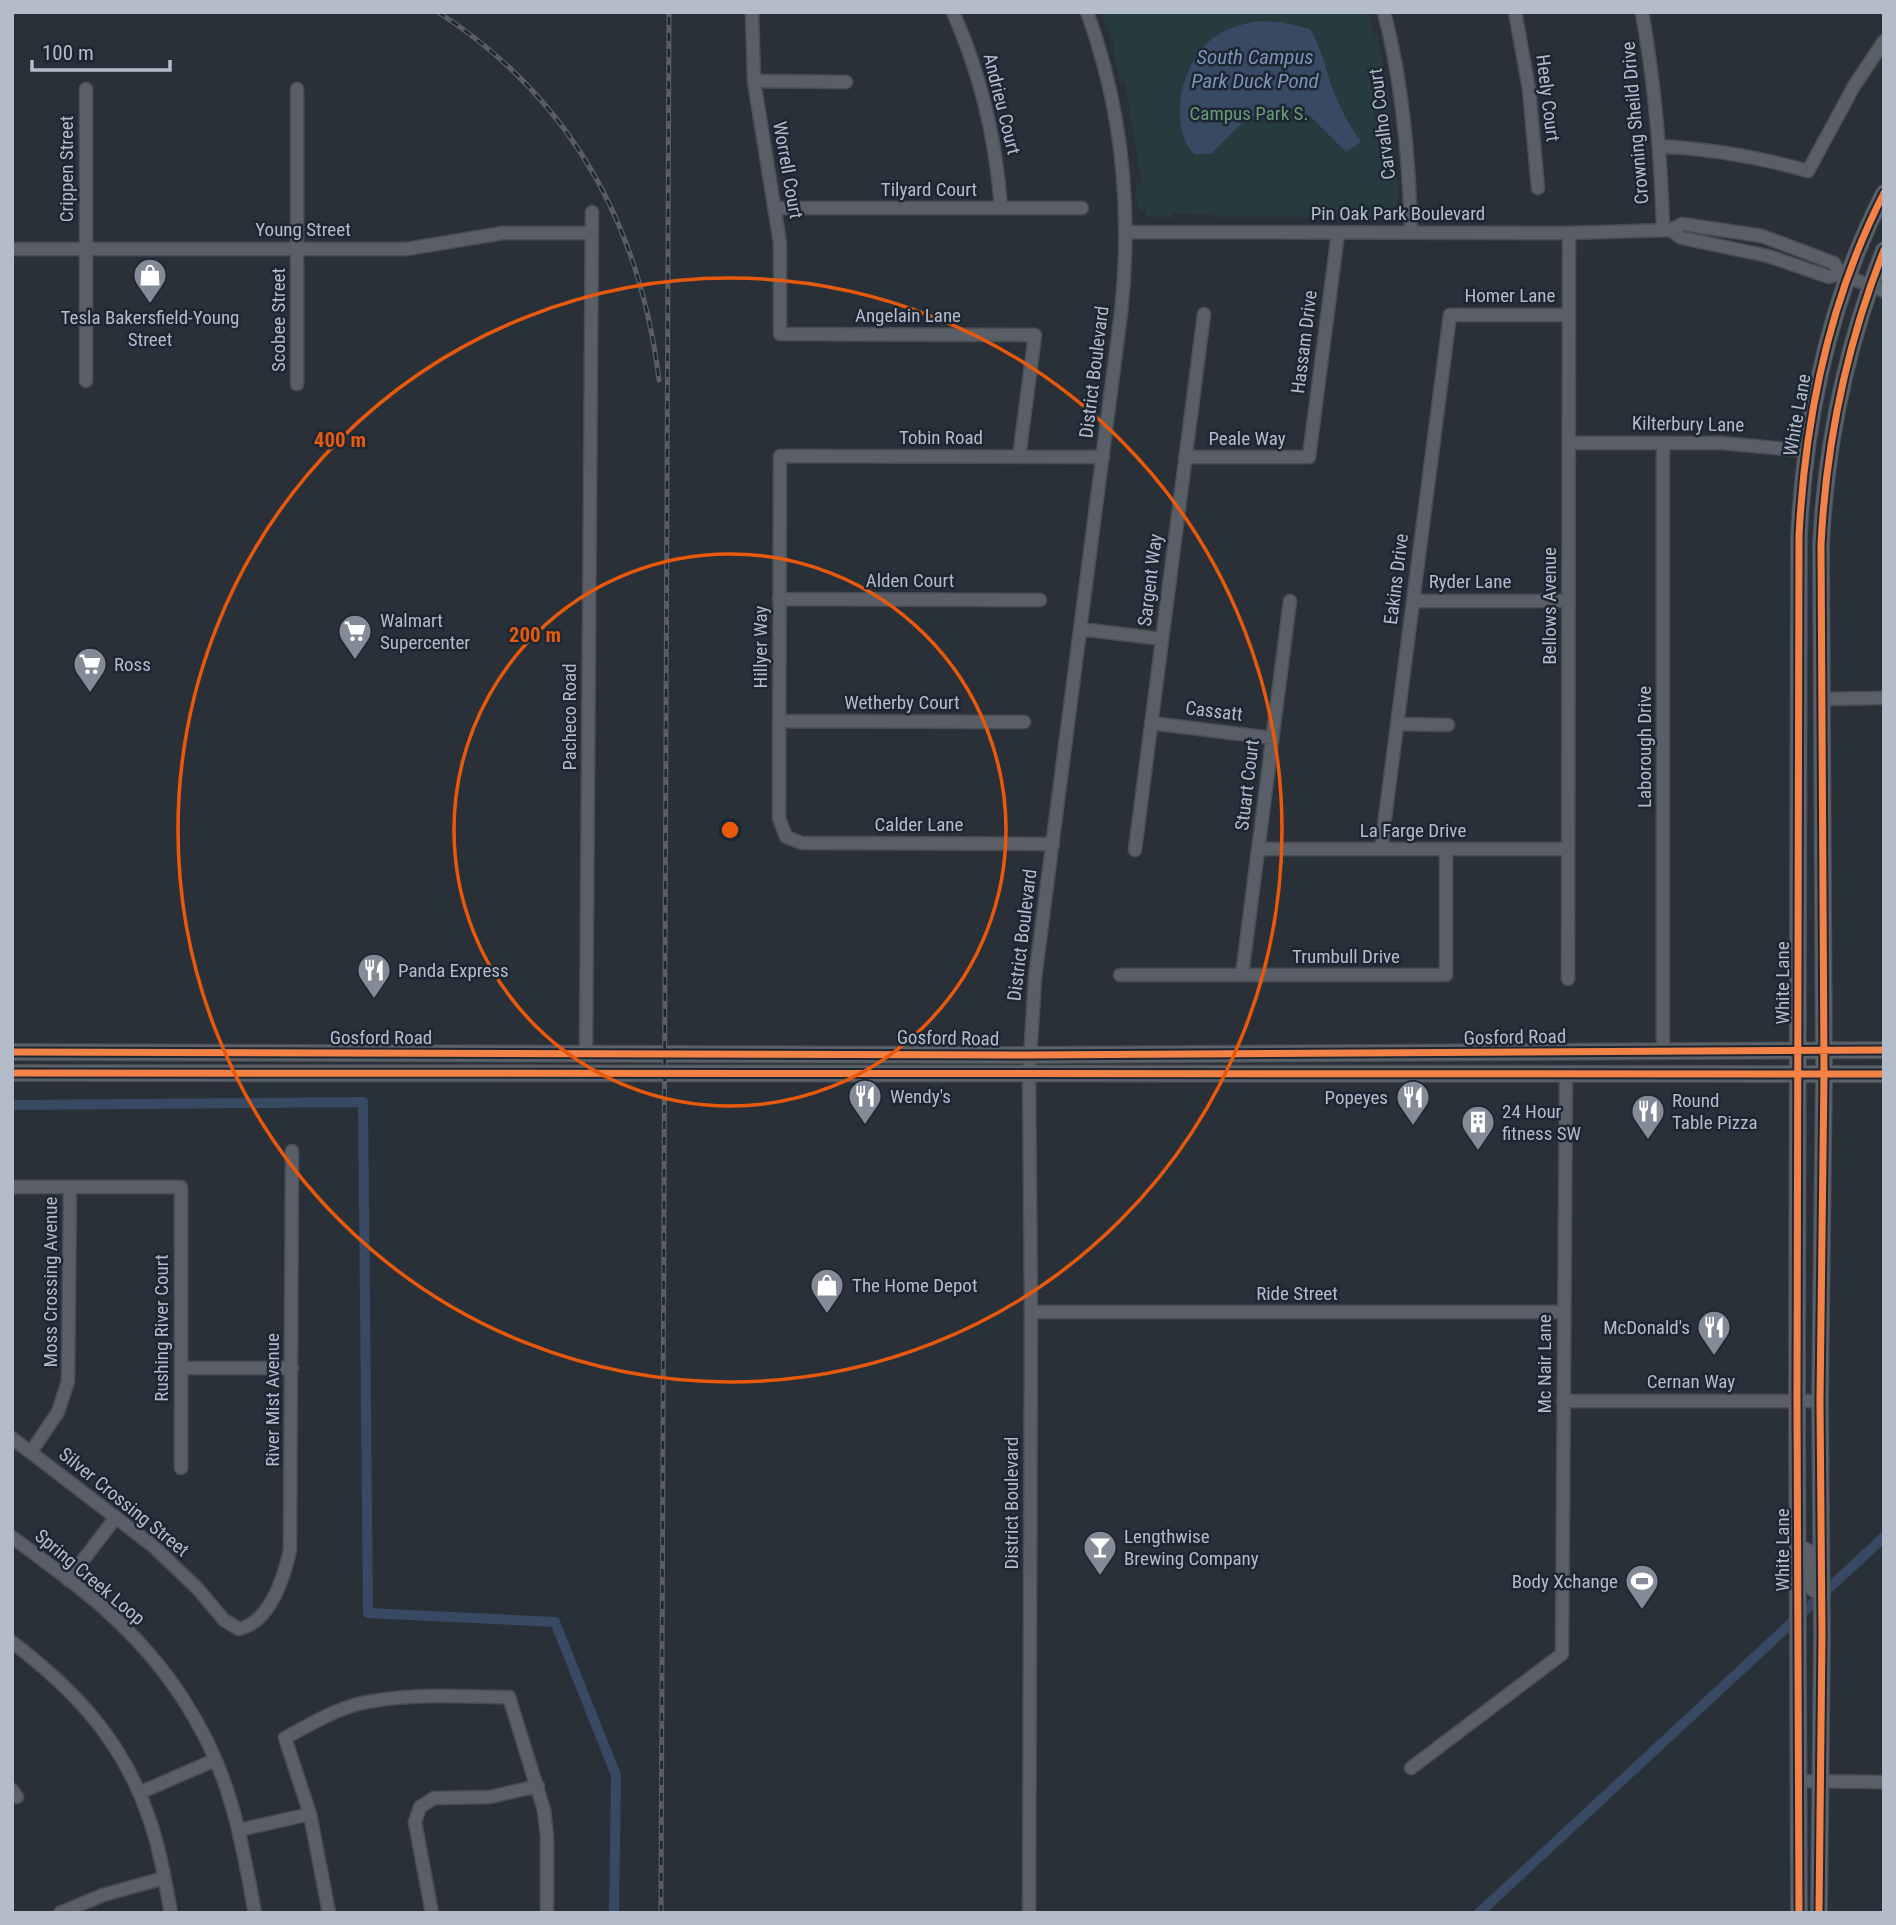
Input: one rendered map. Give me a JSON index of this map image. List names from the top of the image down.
{
  "streets": {
    "main road": ["White Lane", "Gosford Road"],
    "street": [
      "Heely Court",
      "Andrieu Court",
      "Crowning Sheild Drive",
      "Carvalho Court",
      "Crippen Street",
      "Worrell Court",
      "Tilyard Court",
      "Pin Oak Park Boulevard",
      "Young Street",
      "Homer Lane",
      "Angelain Lane",
      "Scobee Street",
      "Hassam Drive",
      "District Boulevard",
      "Kilterbury Lane",
      "Tobin Road",
      "Peale Way",
      "Eakins Drive",
      "Alden Court",
      "Sargent Way",
      "Ryder Lane",
      "Bellows Avenue",
      "Hillyer Way",
      "Wetherby Court",
      "Cassatt",
      "Pacheco Road",
      "Laborough Drive",
      "Stuart Court",
      "Calder Lane",
      "La Farge Drive",
      "Trumbull Drive",
      "Moss Crossing Avenue",
      "Ride Street",
      "Rushing River Court",
      "Mc Nair Lane",
      "Cernan Way",
      "River Mist Avenue",
      "Silver Crossing Street",
      "Spring Creek Loop"
    ]
  },
  "crossings": [
    ["Andrieu Court", "Tilyard Court"],
    ["Crowning Sheild Drive", "Pin Oak Park Boulevard"],
    ["Carvalho Court", "Pin Oak Park Boulevard"],
    ["Crippen Street", "Young Street"],
    ["Worrell Court", "Tilyard Court"],
    ["Worrell Court", "Angelain Lane"],
    ["Pin Oak Park Boulevard", "Hassam Drive"],
    ["Pin Oak Park Boulevard", "District Boulevard"],
    ["Pin Oak Park Boulevard", "White Lane"],
    ["Pin Oak Park Boulevard", "Bellows Avenue"],
    ["Young Street", "Scobee Street"],
    ["Young Street", "Pacheco Road"],
    ["Homer Lane", "Eakins Drive"],
    ["Homer Lane", "Bellows Avenue"],
    ["Angelain Lane", "Tobin Road"],
    ["Hassam Drive", "Peale Way"],
    ["District Boulevard", "Tobin Road"],
    ["District Boulevard", "Calder Lane"],
    ["District Boulevard", "Gosford Road"],
    ["District Boulevard", "Ride Street"],
    ["White Lane", "Kilterbury Lane"],
    ["White Lane", "Gosford Road"],
    ["White Lane", "Cernan Way"],
    ["Kilterbury Lane", "Bellows Avenue"],
    ["Kilterbury Lane", "Laborough Drive"],
    ["Tobin Road", "Hillyer Way"],
    ["Peale Way", "Sargent Way"],
    ["Eakins Drive", "Ryder Lane"],
    ["Eakins Drive", "La Farge Drive"],
    ["Alden Court", "Hillyer Way"],
    ["Sargent Way", "Cassatt"],
    ["Ryder Lane", "Bellows Avenue"],
    ["Bellows Avenue", "La Farge Drive"],
    ["Hillyer Way", "Wetherby Court"],
    ["Hillyer Way", "Calder Lane"],
    ["Cassatt", "Stuart Court"],
    ["Pacheco Road", "Gosford Road"],
    ["Laborough Drive", "Gosford Road"],
    ["Stuart Court", "La Farge Drive"],
    ["Stuart Court", "Trumbull Drive"],
    ["La Farge Drive", "Trumbull Drive"],
    ["Gosford Road", "Mc Nair Lane"],
    ["Moss Crossing Avenue", "Rushing River Court"],
    ["Moss Crossing Avenue", "Silver Crossing Street"],
    ["Ride Street", "Mc Nair Lane"],
    ["Mc Nair Lane", "Cernan Way"],
    ["River Mist Avenue", "Silver Crossing Street"]
  ],
  "water": ["South Campus Park Duck Pond"],
  "parks": ["Campus Park S."],
  "places": {
    "shop": ["Tesla Bakersfield-Young Street", "The Home Depot"],
    "supermarket": ["Walmart Supercenter", "Ross"],
    "restaurant": [
      "Panda Express",
      "Wendy's",
      "Popeyes",
      "Round Table Pizza",
      "McDonald's"
    ],
    "building": ["24 Hour fitness SW"],
    "bar": ["Lengthwise Brewing Company"],
    "sports": ["Body Xchange"]
  },
  "scale_bar": "100 m",
  "rings": ["400 m", "200 m"]
}
